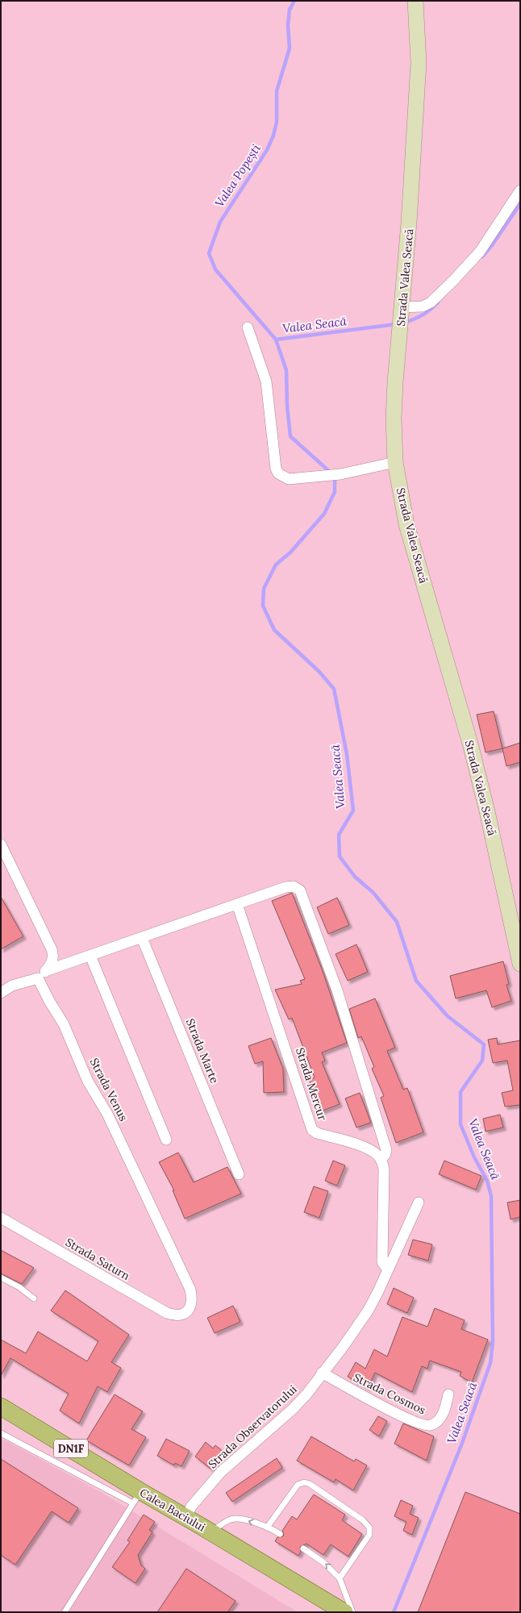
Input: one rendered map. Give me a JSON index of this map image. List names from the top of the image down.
{
  "streets": {
    "main road": ["Strada Valea Seacă", "DN1F", "Calea Baciului"],
    "street": [
      "Strada Marte",
      "Strada Mercur",
      "Strada Venus",
      "Strada Saturn",
      "Strada Cosmos",
      "Strada Observatorului"
    ]
  },
  "crossings": [
    ["Strada Venus", "Strada Saturn"],
    ["Strada Cosmos", "Strada Observatorului"],
    ["Strada Observatorului", "Calea Baciului"]
  ],
  "water": ["Valea Popești", "Valea Seacă"]
}
